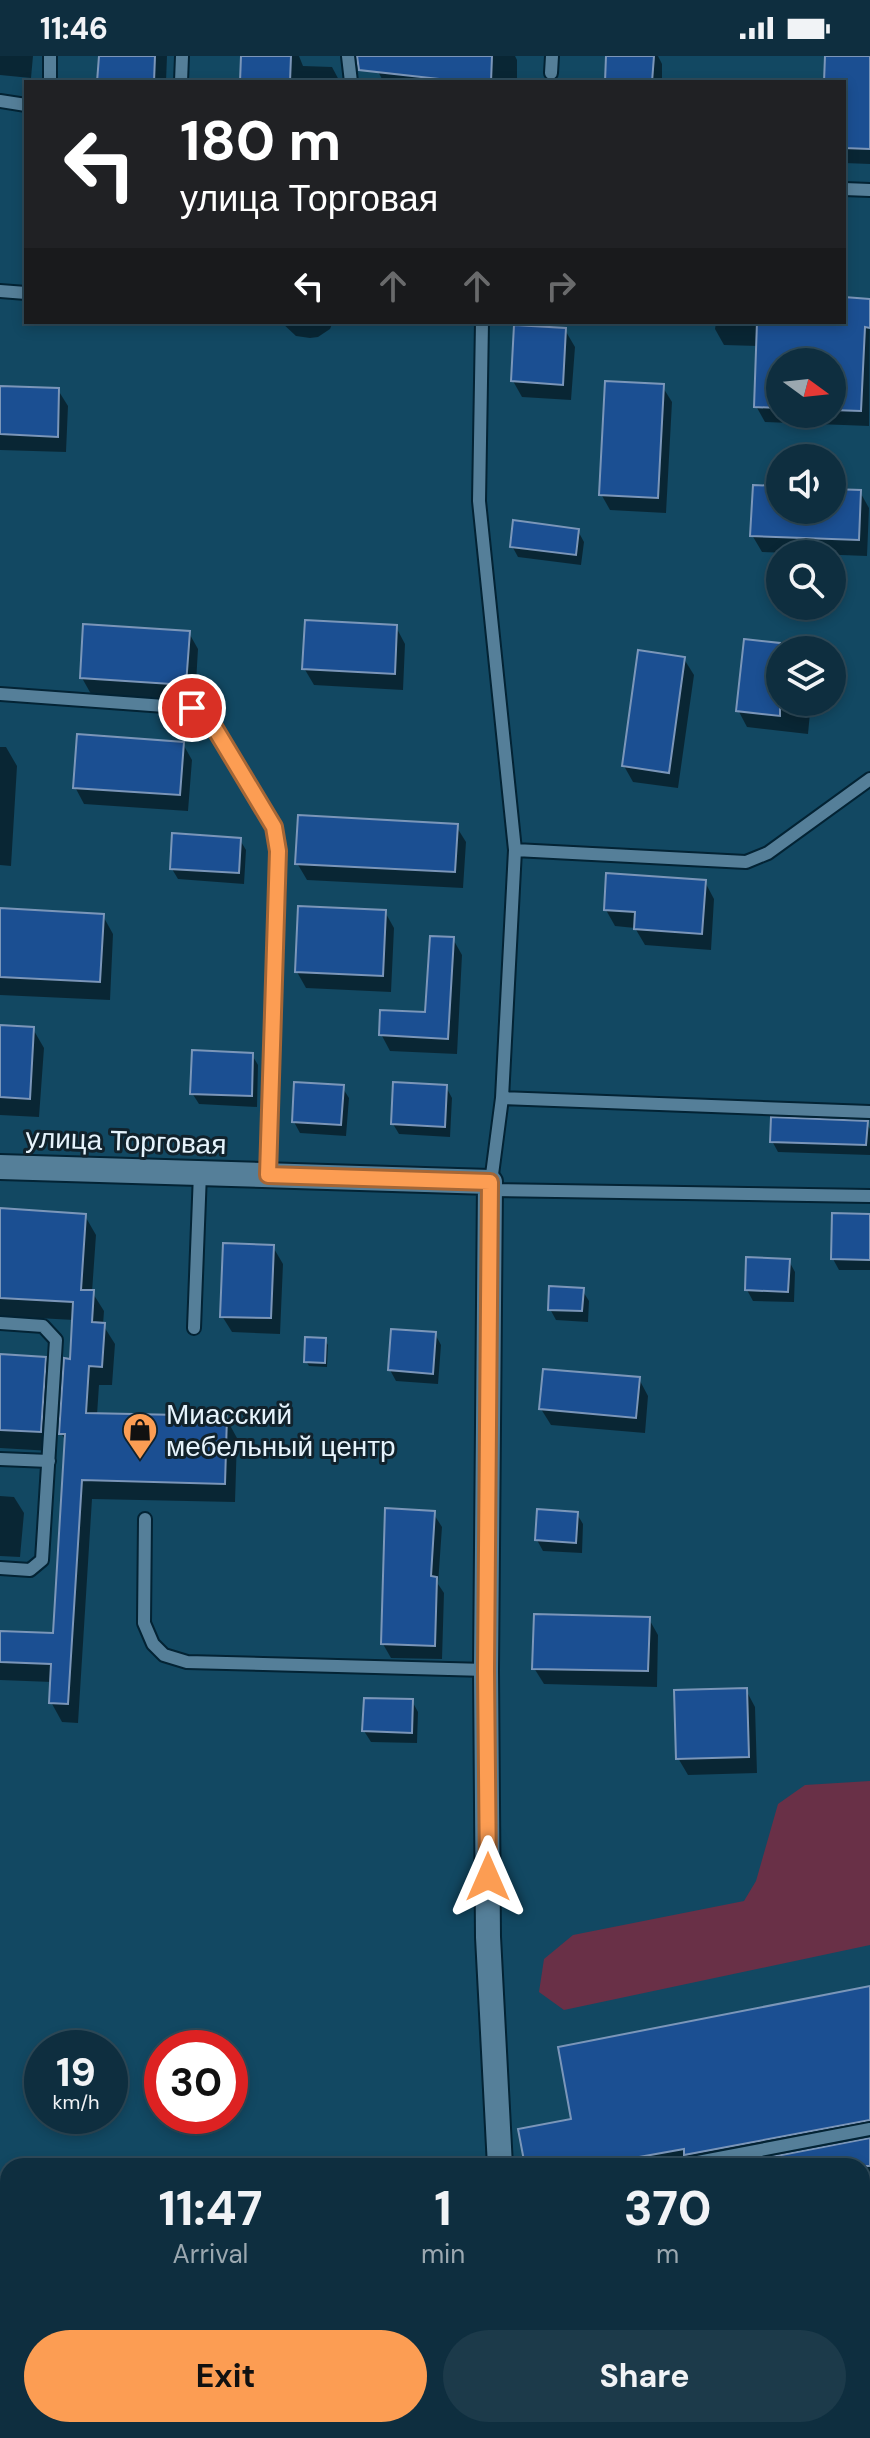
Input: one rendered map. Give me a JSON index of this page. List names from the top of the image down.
{
  "streets": {
    "street": ["улица Торговая"]
  },
  "places": {
    "shop": ["Миасский мебельный центр"]
  },
  "north": "right",
  "page": {
    "status": "11:46",
    "turn": ["180 m", "улица Торговая"],
    "speed": "19 km/h",
    "limit": "30",
    "eta": [
      "11:47",
      "Arrival",
      "1",
      "min",
      "370",
      "m"
    ],
    "buttons": ["Exit", "Share"]
  }
}
